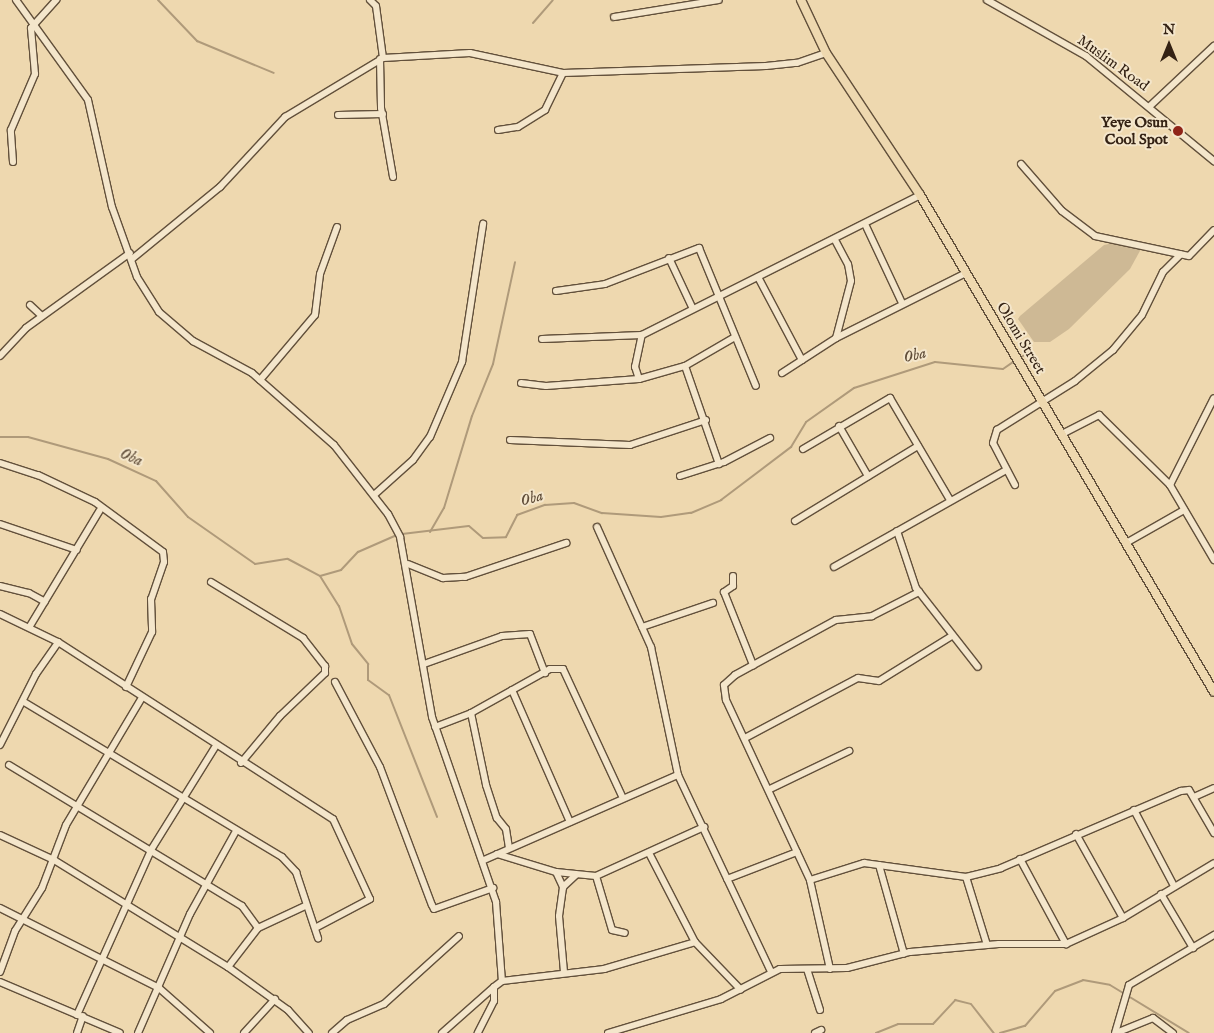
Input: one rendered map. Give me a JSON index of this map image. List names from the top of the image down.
{
  "streets": {
    "main road": ["Olomi Street"],
    "street": ["Muslim Road"]
  },
  "water": ["Oba"],
  "places": ["Yeye Osun Cool Spot"],
  "north": "top"
}
